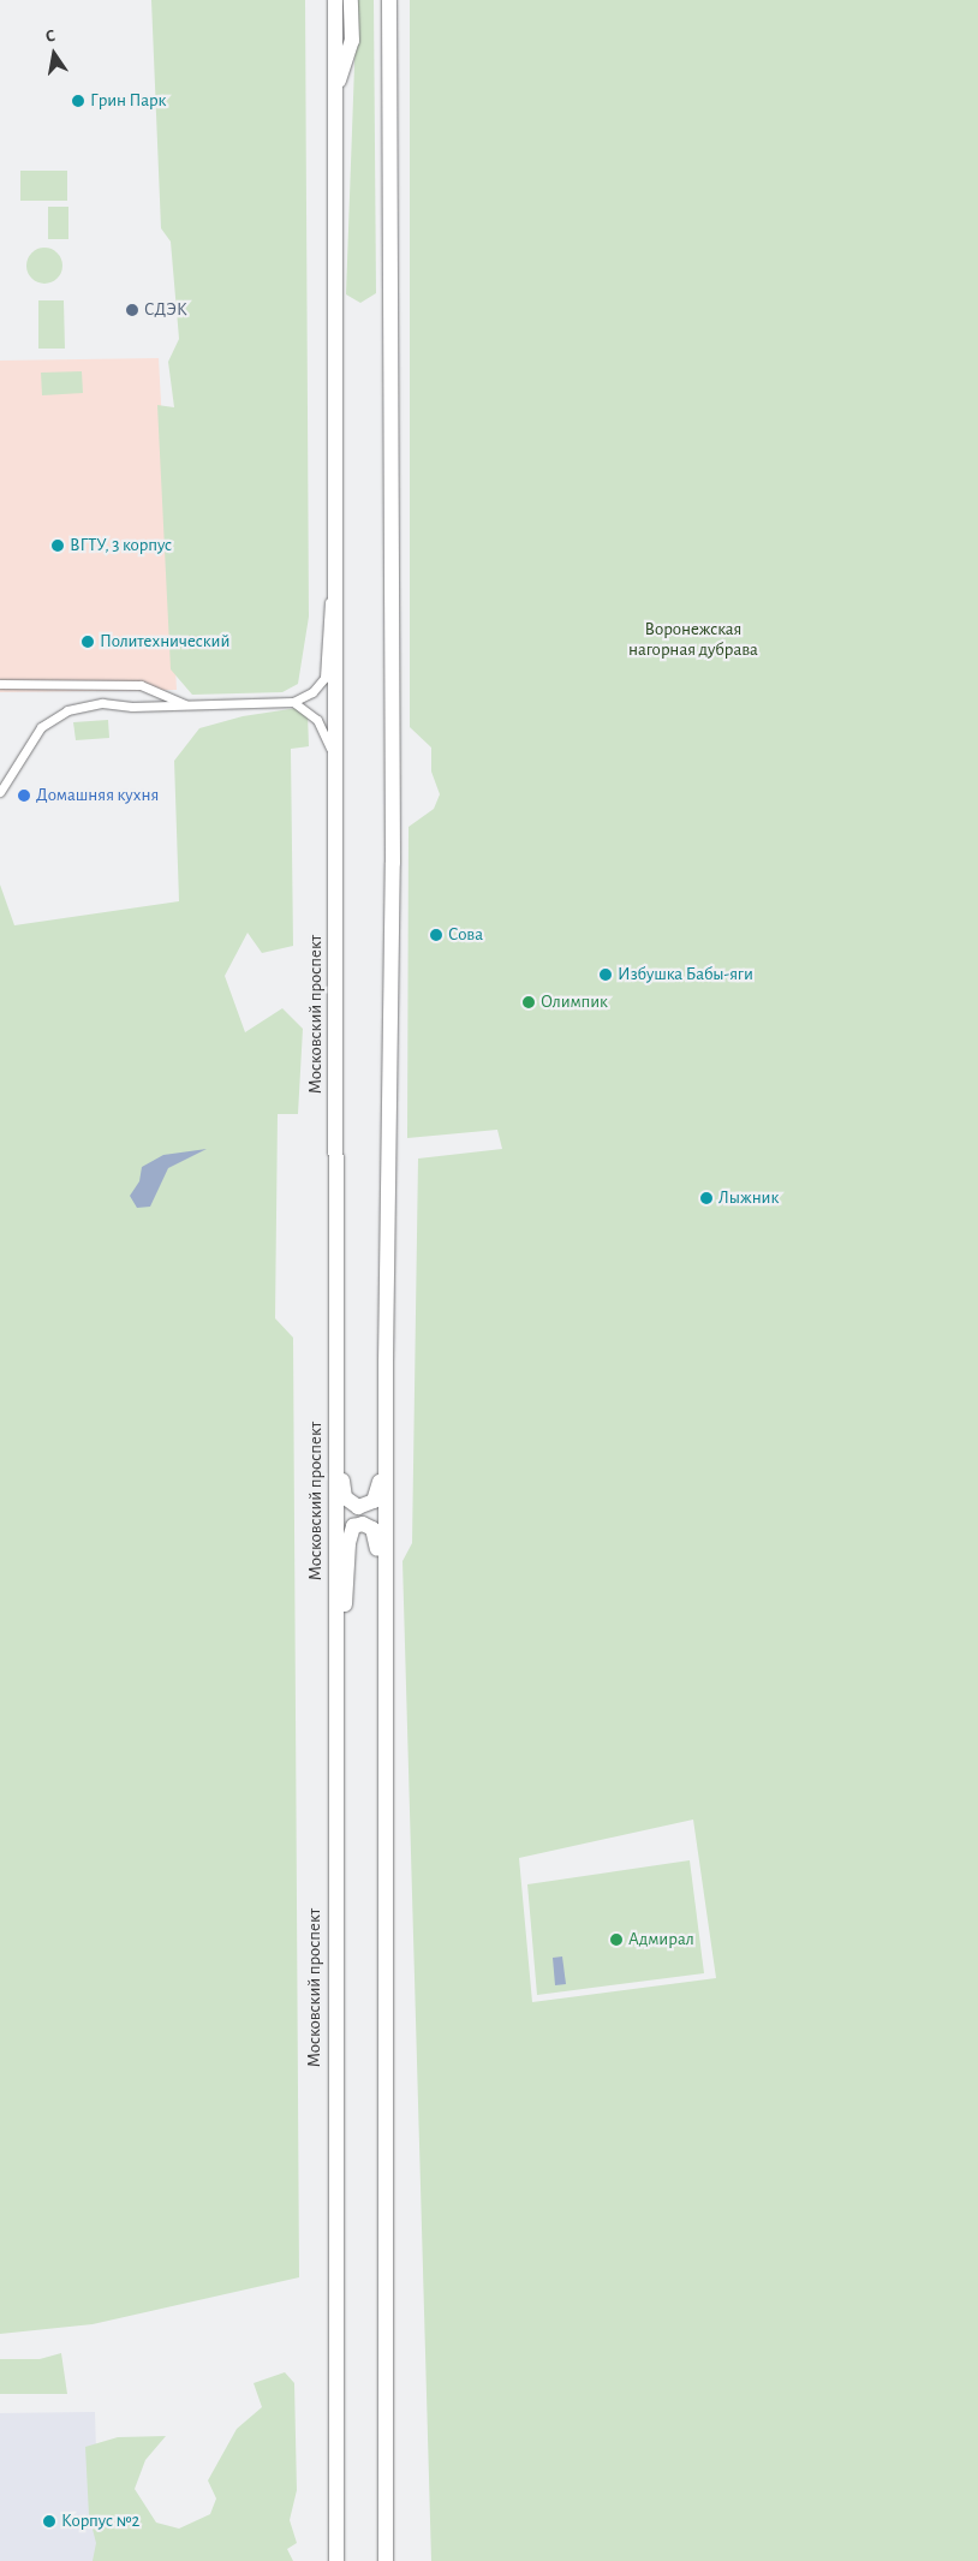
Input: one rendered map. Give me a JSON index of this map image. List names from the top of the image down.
{
  "streets": {
    "highway": ["Московский проспект"]
  },
  "parks": ["Воронежская нагорная дубрава"],
  "places": [
    "Грин Парк",
    "СДЭК",
    "ВГТУ, 3 корпус",
    "Политехнический",
    "Домашняя кухня",
    "Сова",
    "Избушка Бабы-яги",
    "Олимпик",
    "Лыжник",
    "Адмирал",
    "Корпус №2"
  ],
  "north": "top"
}
